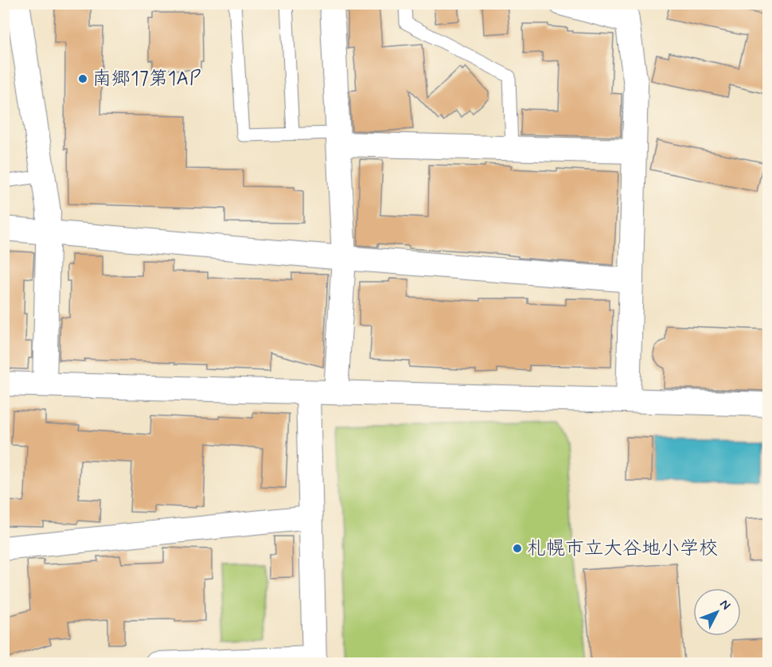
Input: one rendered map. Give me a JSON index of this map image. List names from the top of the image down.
{
  "places": ["南郷17第1AP", "札幌市立大谷地小学校"],
  "north": "top right"
}
